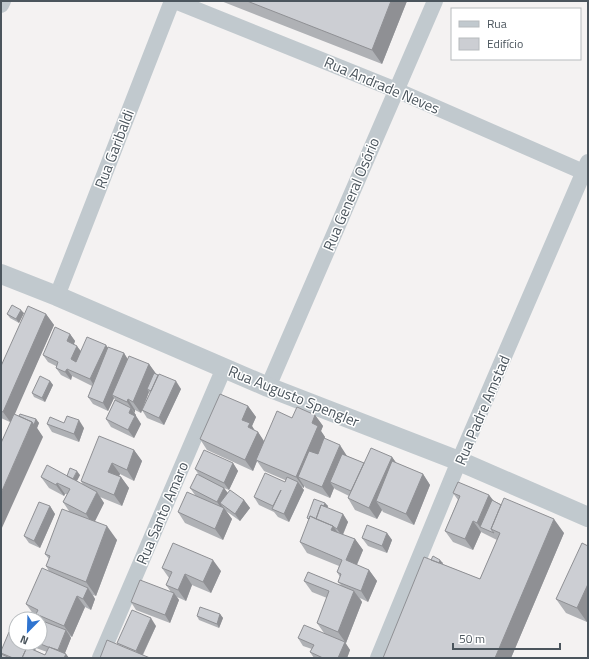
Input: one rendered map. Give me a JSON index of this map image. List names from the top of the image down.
{
  "streets": {
    "street": [
      "Rua Andrade Neves",
      "Rua Garibaldi",
      "Rua General Osório",
      "Rua Augusto Spengler",
      "Rua Padre Amstad",
      "Rua Santo Amaro"
    ]
  },
  "crossings": [
    ["Rua Andrade Neves", "Rua General Osório"],
    ["Rua Andrade Neves", "Rua Padre Amstad"],
    ["Rua Garibaldi", "Rua Augusto Spengler"],
    ["Rua General Osório", "Rua Augusto Spengler"],
    ["Rua Augusto Spengler", "Rua Padre Amstad"],
    ["Rua Augusto Spengler", "Rua Santo Amaro"]
  ],
  "legend": ["Rua", "Edifício"],
  "scale_bar": "50 m",
  "north": "bottom left"
}
